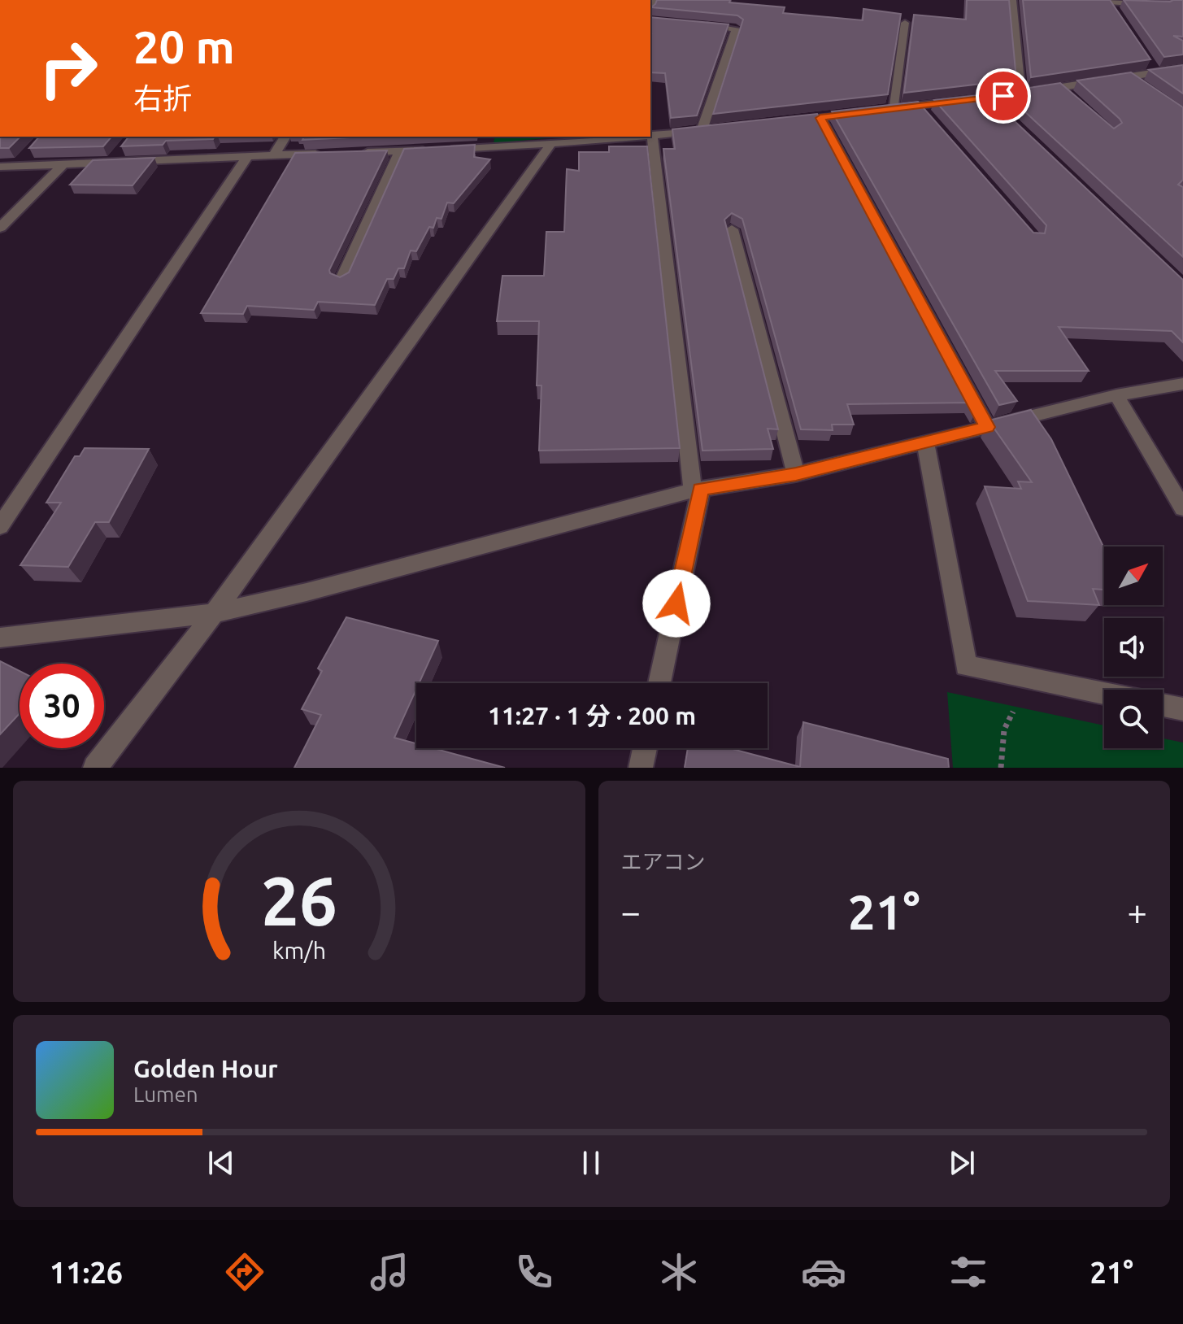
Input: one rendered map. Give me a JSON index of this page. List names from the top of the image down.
{
  "north": "top right",
  "page": {
    "turn": ["20 m", "右折"],
    "limit": "30",
    "trip": "11:27 · 1 分 · 200 m",
    "tile": "エアコン",
    "heat": ["−", "21°", "+"],
    "song": ["Golden Hour", "Lumen"],
    "tabs": ["11:26", "21°"],
    "gauge": ["26", "km/h"]
  }
}
